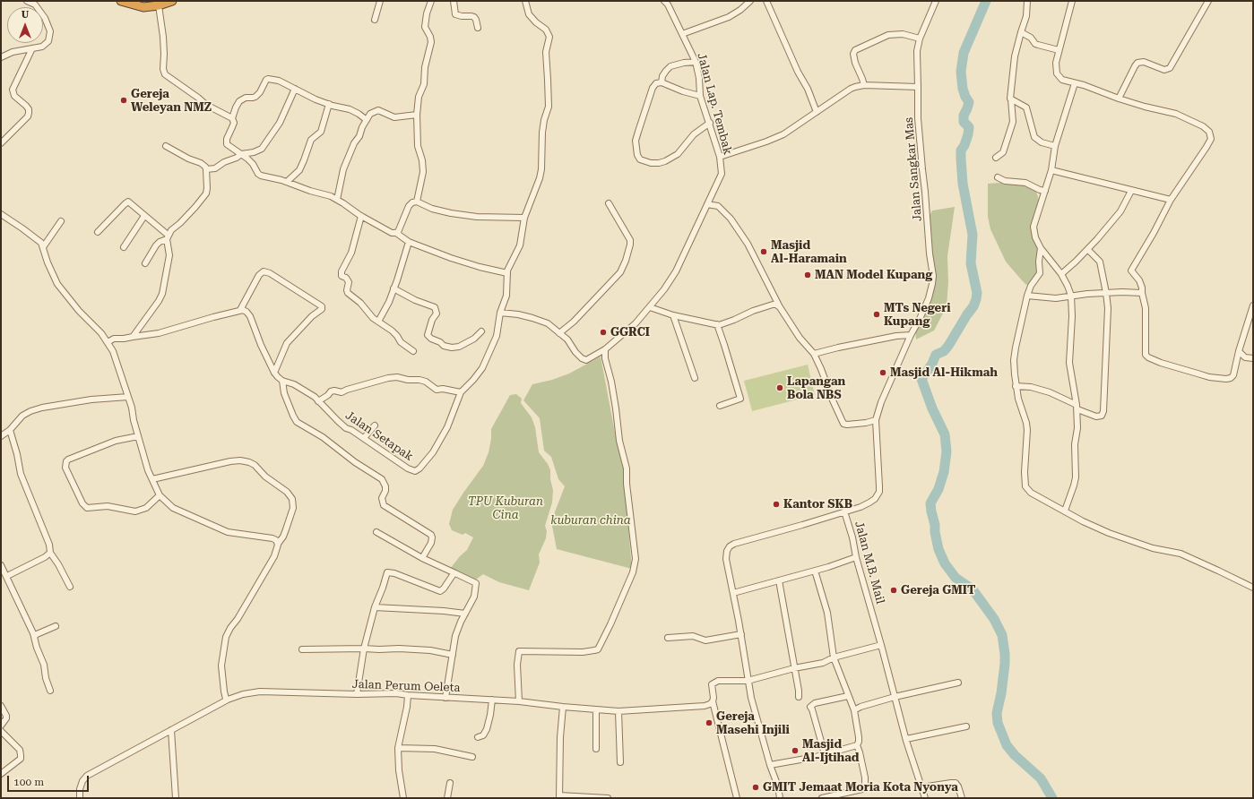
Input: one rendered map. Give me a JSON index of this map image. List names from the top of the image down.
{
  "streets": {
    "street": [
      "Jalan Lap. Tembak",
      "Jalan Sangkar Mas",
      "Jalan Setapak",
      "Jalan M.B. Mail",
      "Jalan Perum Oeleta"
    ]
  },
  "parks": ["TPU Kuburan Cina", "kuburan china"],
  "places": [
    "Gereja Weleyan NMZ",
    "Masjid Al-Haramain",
    "MAN Model Kupang",
    "MTs Negeri Kupang",
    "GGRCI",
    "Masjid Al-Hikmah",
    "Lapangan Bola NBS",
    "Kantor SKB",
    "Gereja GMIT",
    "Gereja Masehi Injili",
    "Masjid Al-Ijtihad",
    "GMIT Jemaat Moria Kota Nyonya"
  ],
  "scale_bar": "100 m",
  "north": "top"
}
